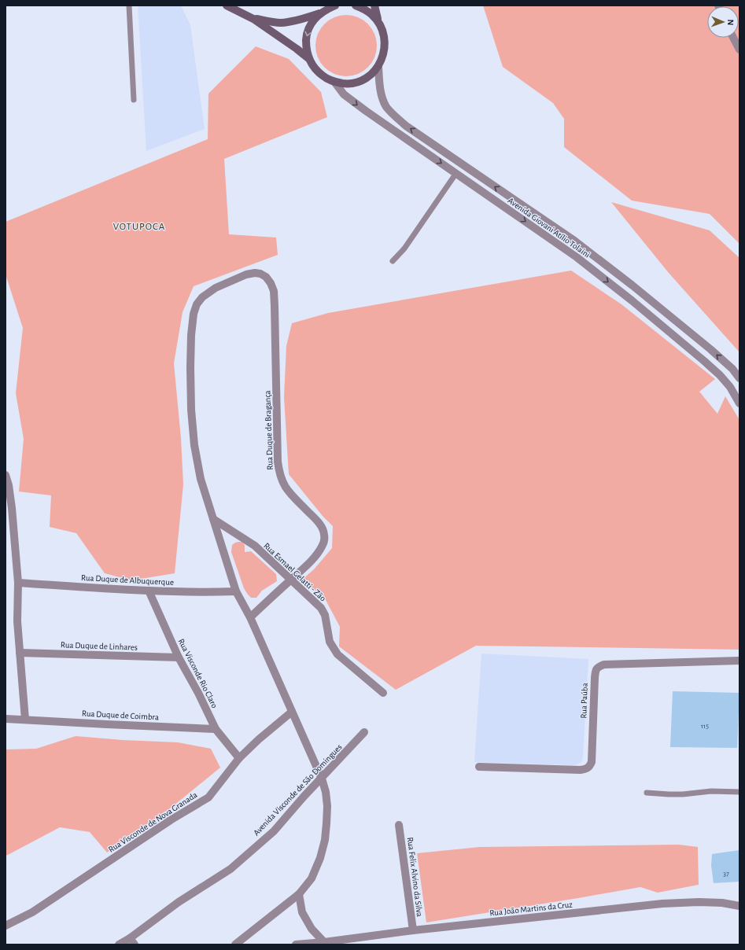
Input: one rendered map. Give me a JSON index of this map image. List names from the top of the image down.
{
  "streets": {
    "street": [
      "Avenida Giovani Atílio Tolaini",
      "Rua Duque de Bragança",
      "Rua Esmael Gelatti - Zão",
      "Rua Duque de Albuquerque",
      "Rua Duque de Linhares",
      "Rua Visconde Rio Claro",
      "Rua Paúba",
      "Rua Duque de Coimbra",
      "Avenida Visconde de São Domingues",
      "Rua Visconde de Nova Granada",
      "Rua Felix Alvino da Silva",
      "Rua João Martins da Cruz"
    ]
  },
  "crossings": [
    ["Rua Duque de Bragança", "Rua Esmael Gelatti - Zão"],
    ["Rua Duque de Albuquerque", "Rua Visconde Rio Claro"],
    ["Rua Duque de Linhares", "Rua Visconde Rio Claro"],
    ["Rua Visconde Rio Claro", "Rua Duque de Coimbra"],
    ["Rua Visconde Rio Claro", "Rua Visconde de Nova Granada"],
    ["Rua Felix Alvino da Silva", "Rua João Martins da Cruz"]
  ],
  "districts": ["VOTUPOCA"],
  "house_numbers": ["115", "37"],
  "north": "right"
}
